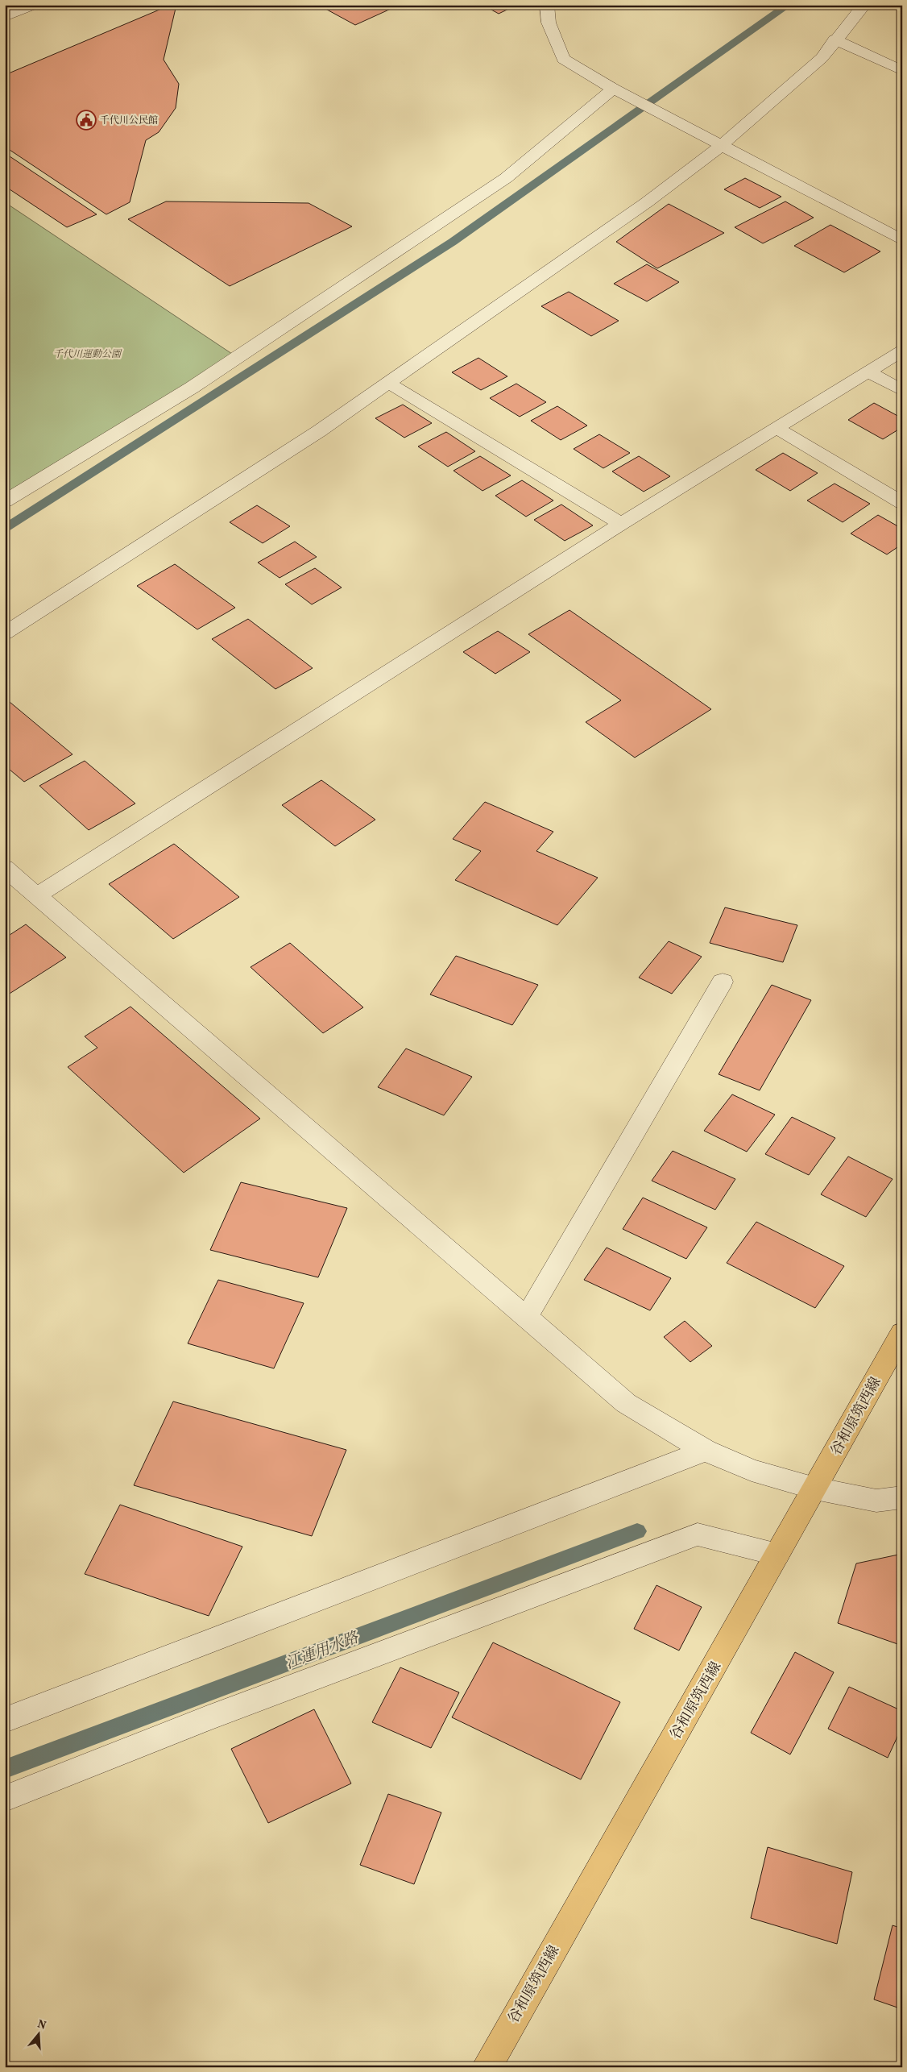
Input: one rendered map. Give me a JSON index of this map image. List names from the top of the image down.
{
  "streets": {
    "main road": ["谷和原筑西線"]
  },
  "water": ["江連用水路"],
  "parks": ["千代川運動公園"],
  "places": {
    "public building": ["千代川公民館"]
  },
  "north": "top"
}
